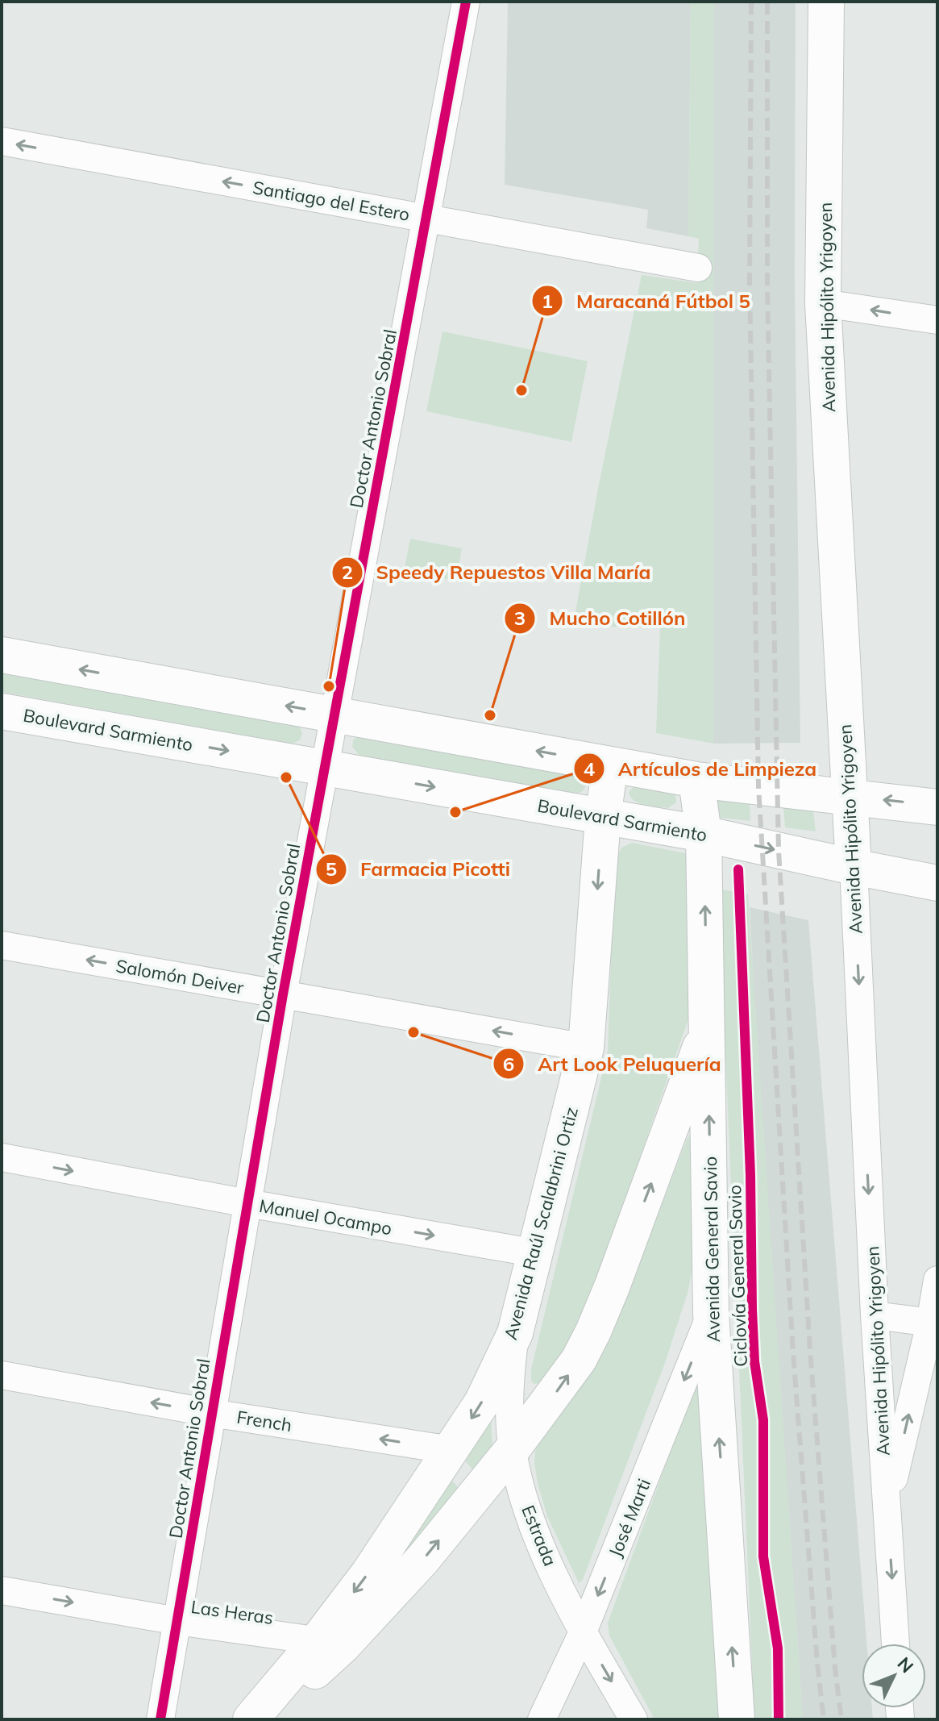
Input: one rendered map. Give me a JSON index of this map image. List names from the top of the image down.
{
  "streets": {
    "main road": [
      "Avenida Hipólito Yrigoyen",
      "Boulevard Sarmiento",
      "Avenida Raúl Scalabrini Ortiz",
      "Avenida General Savio"
    ],
    "street": [
      "Santiago del Estero",
      "Doctor Antonio Sobral",
      "Salomón Deiver",
      "Manuel Ocampo",
      "French",
      "José Marti",
      "Estrada",
      "Las Heras"
    ],
    "cycle path": ["Ciclovía General Savio"]
  },
  "crossings": [
    ["Santiago del Estero", "Doctor Antonio Sobral"],
    ["Avenida Hipólito Yrigoyen", "Boulevard Sarmiento"],
    ["Doctor Antonio Sobral", "Boulevard Sarmiento"],
    ["Doctor Antonio Sobral", "Salomón Deiver"],
    ["Doctor Antonio Sobral", "Manuel Ocampo"],
    ["Doctor Antonio Sobral", "French"],
    ["Doctor Antonio Sobral", "Las Heras"],
    ["Boulevard Sarmiento", "Avenida Raúl Scalabrini Ortiz"],
    ["Boulevard Sarmiento", "Avenida General Savio"],
    ["Salomón Deiver", "Avenida Raúl Scalabrini Ortiz"],
    ["Manuel Ocampo", "Avenida Raúl Scalabrini Ortiz"],
    ["Avenida Raúl Scalabrini Ortiz", "Avenida General Savio"],
    ["Avenida Raúl Scalabrini Ortiz", "French"],
    ["Avenida Raúl Scalabrini Ortiz", "Estrada"],
    ["Avenida Raúl Scalabrini Ortiz", "Las Heras"],
    ["Avenida General Savio", "José Marti"],
    ["José Marti", "Estrada"]
  ],
  "one_way": [
    "Santiago del Estero",
    "Avenida Hipólito Yrigoyen",
    "Salomón Deiver",
    "Manuel Ocampo",
    "Avenida General Savio",
    "French",
    "Las Heras"
  ],
  "places": [
    "Maracaná Fútbol 5",
    "Speedy Repuestos Villa María",
    "Mucho Cotillón",
    "Farmacia Picotti",
    "Artículos de Limpieza",
    "Art Look Peluquería"
  ],
  "north": "top right"
}
